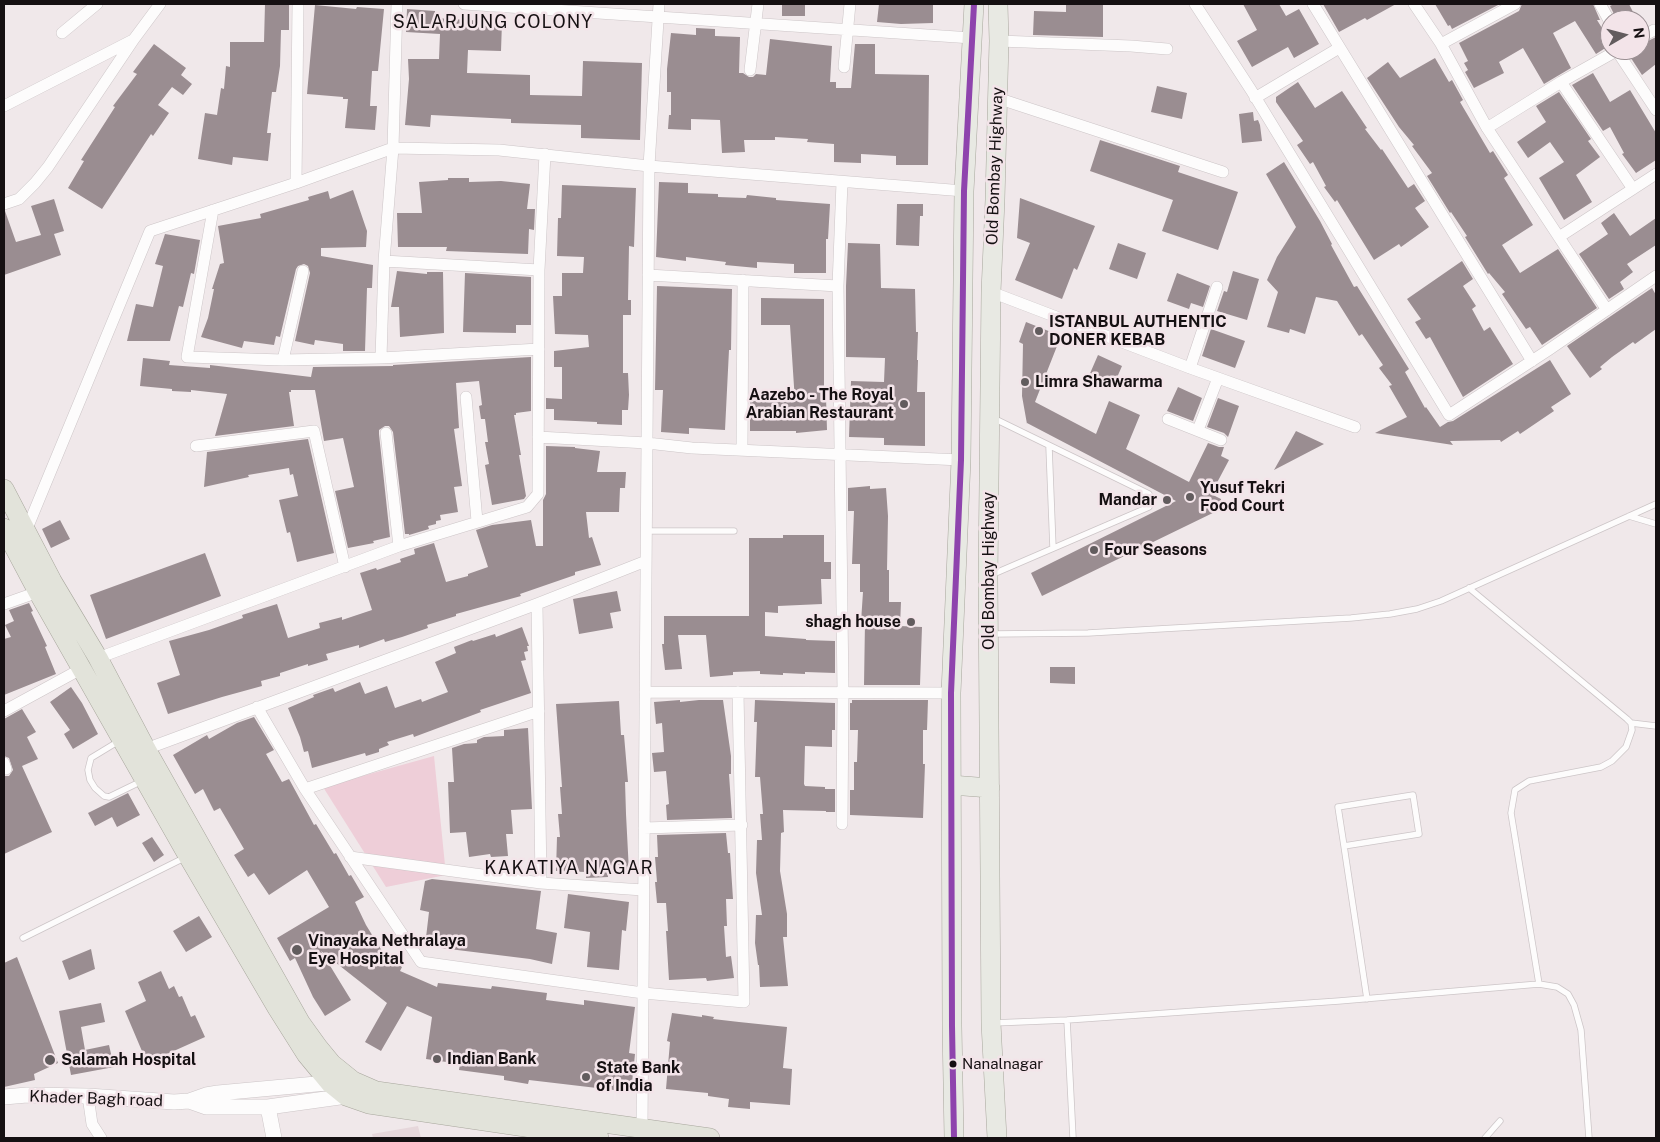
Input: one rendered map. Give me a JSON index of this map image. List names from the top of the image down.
{
  "streets": {
    "main road": ["Old Bombay Highway"],
    "street": ["Khader Bagh road"]
  },
  "districts": ["SALARJUNG COLONY", "KAKATIYA NAGAR"],
  "places": [
    "ISTANBUL AUTHENTIC DONER KEBAB",
    "Limra Shawarma",
    "Aazebo - The Royal Arabian Restaurant",
    "Yusuf Tekri Food Court",
    "Mandar",
    "Four Seasons",
    "shagh house",
    "Vinayaka Nethralaya Eye Hospital",
    "Indian Bank",
    "Salamah Hospital",
    "Nanalnagar",
    "State Bank of India"
  ],
  "north": "right"
}
